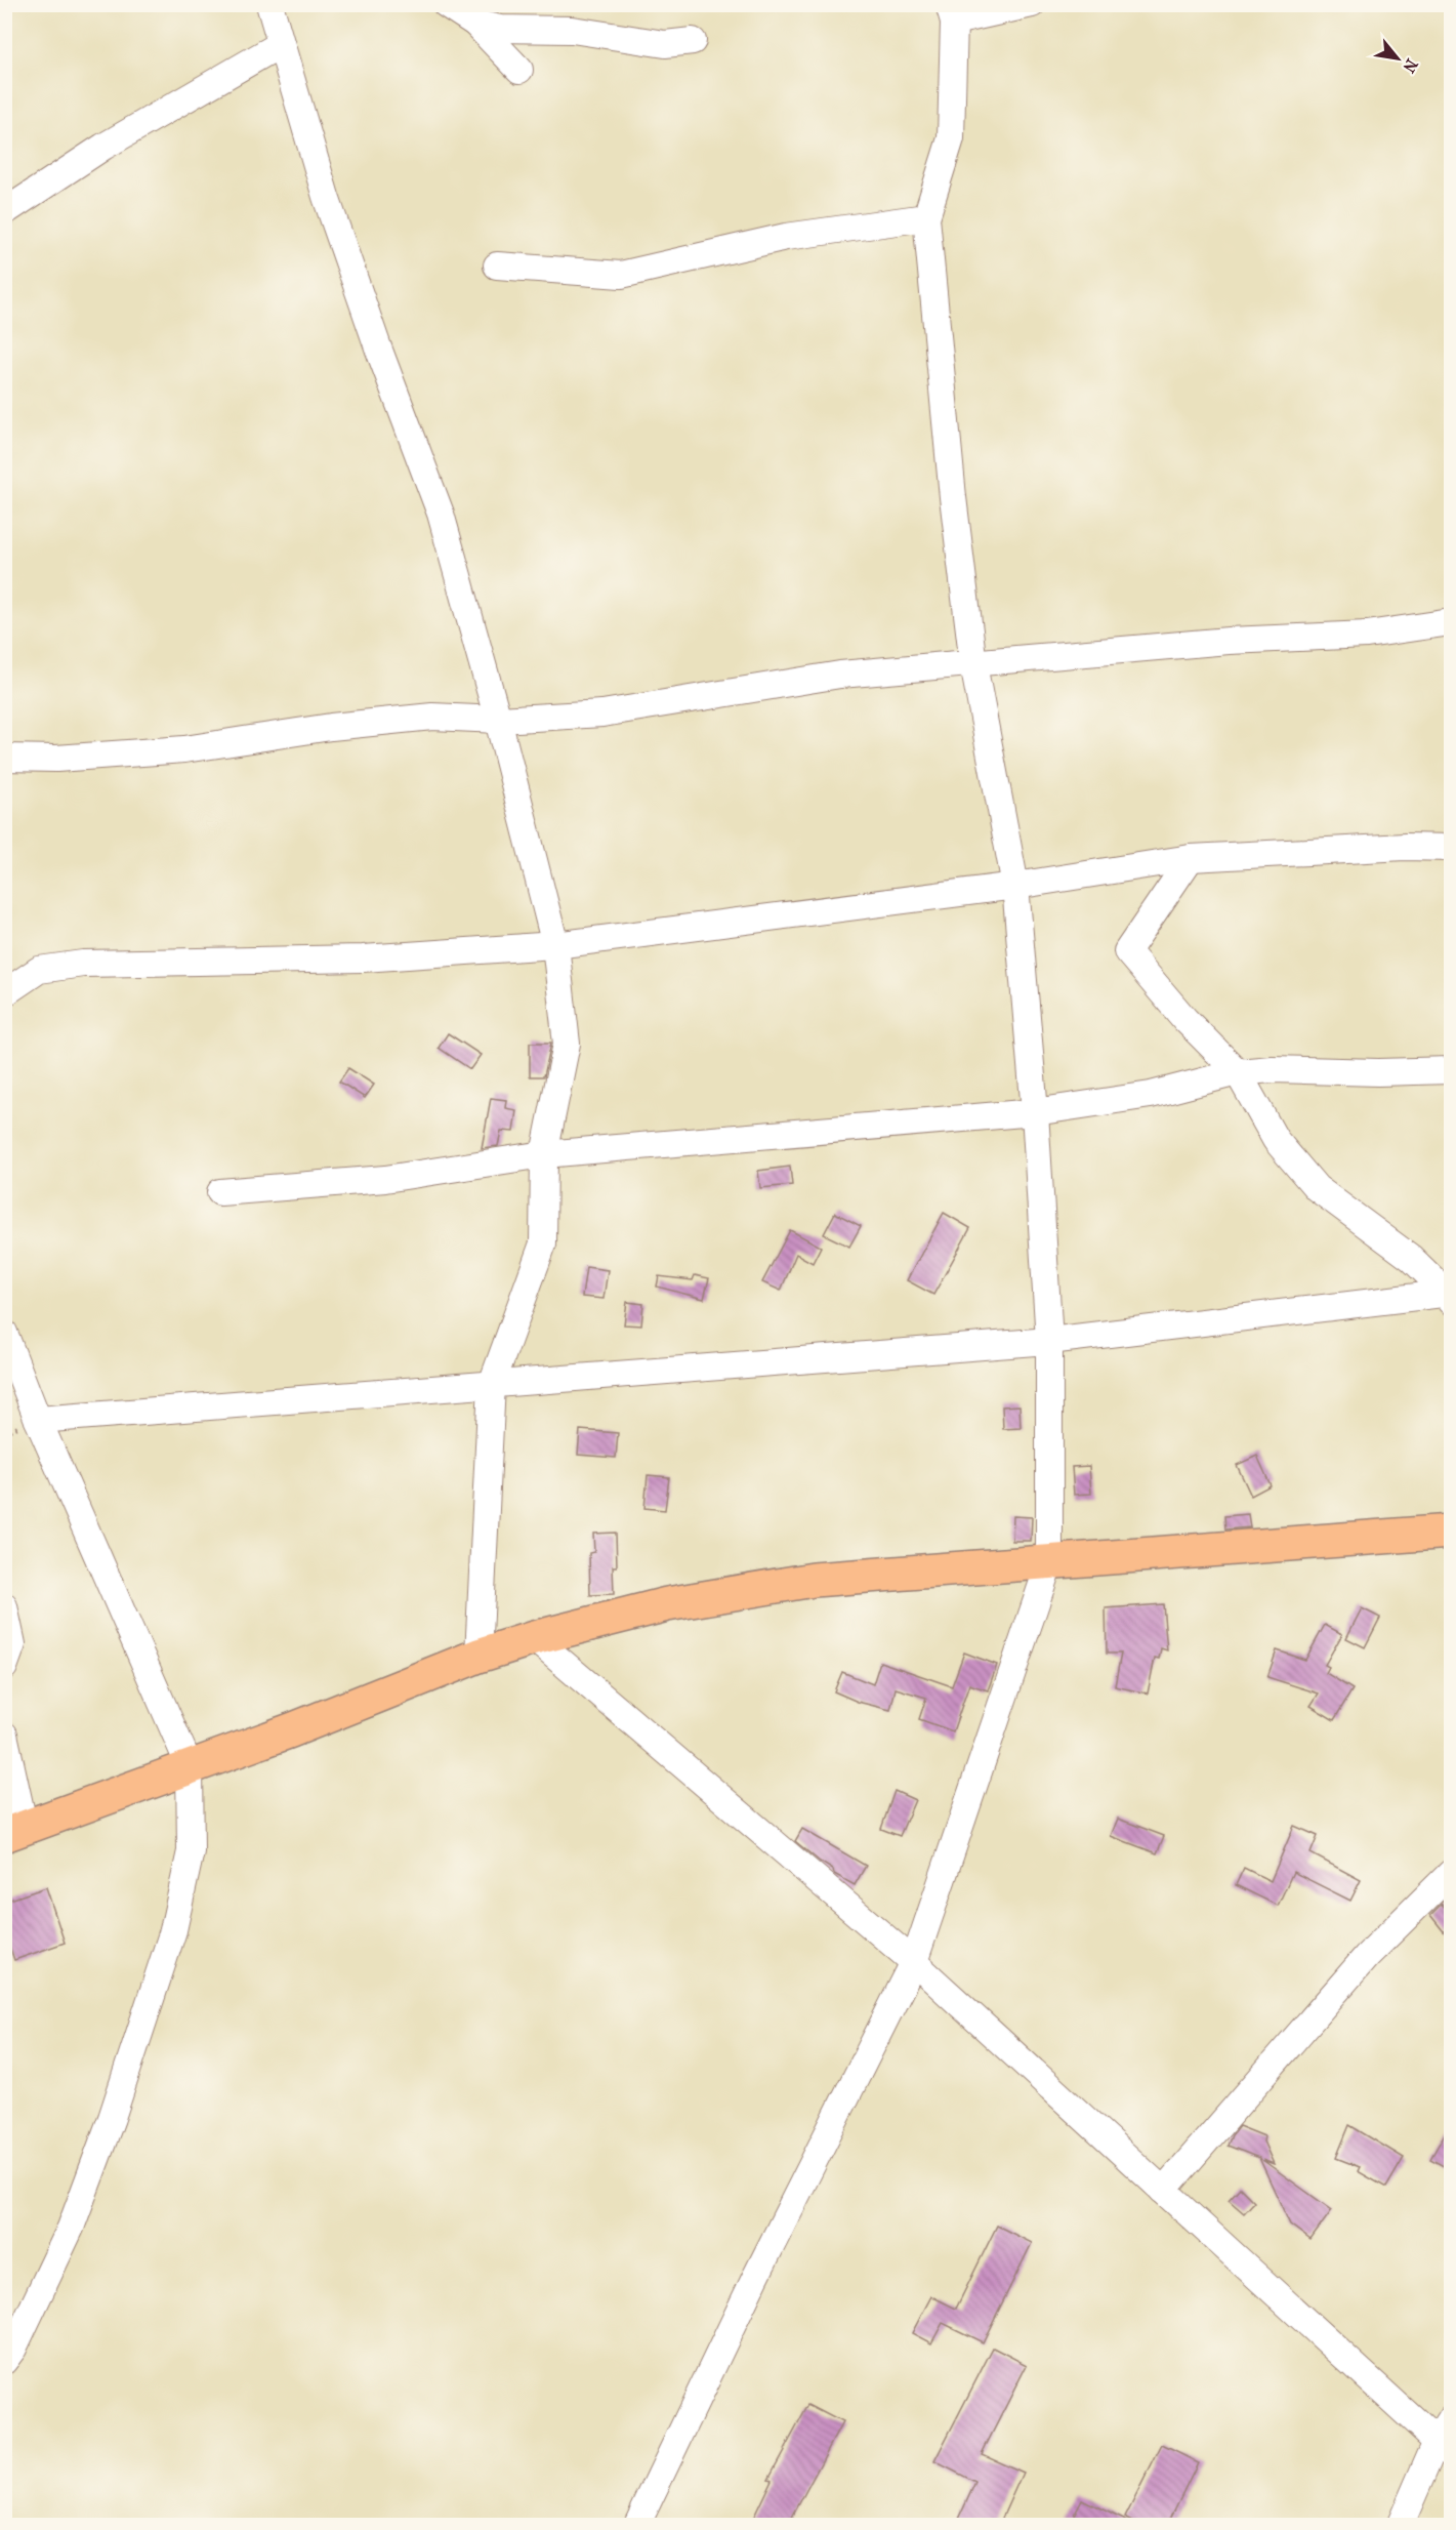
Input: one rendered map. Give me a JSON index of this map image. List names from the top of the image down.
{
  "north": "bottom right"
}
